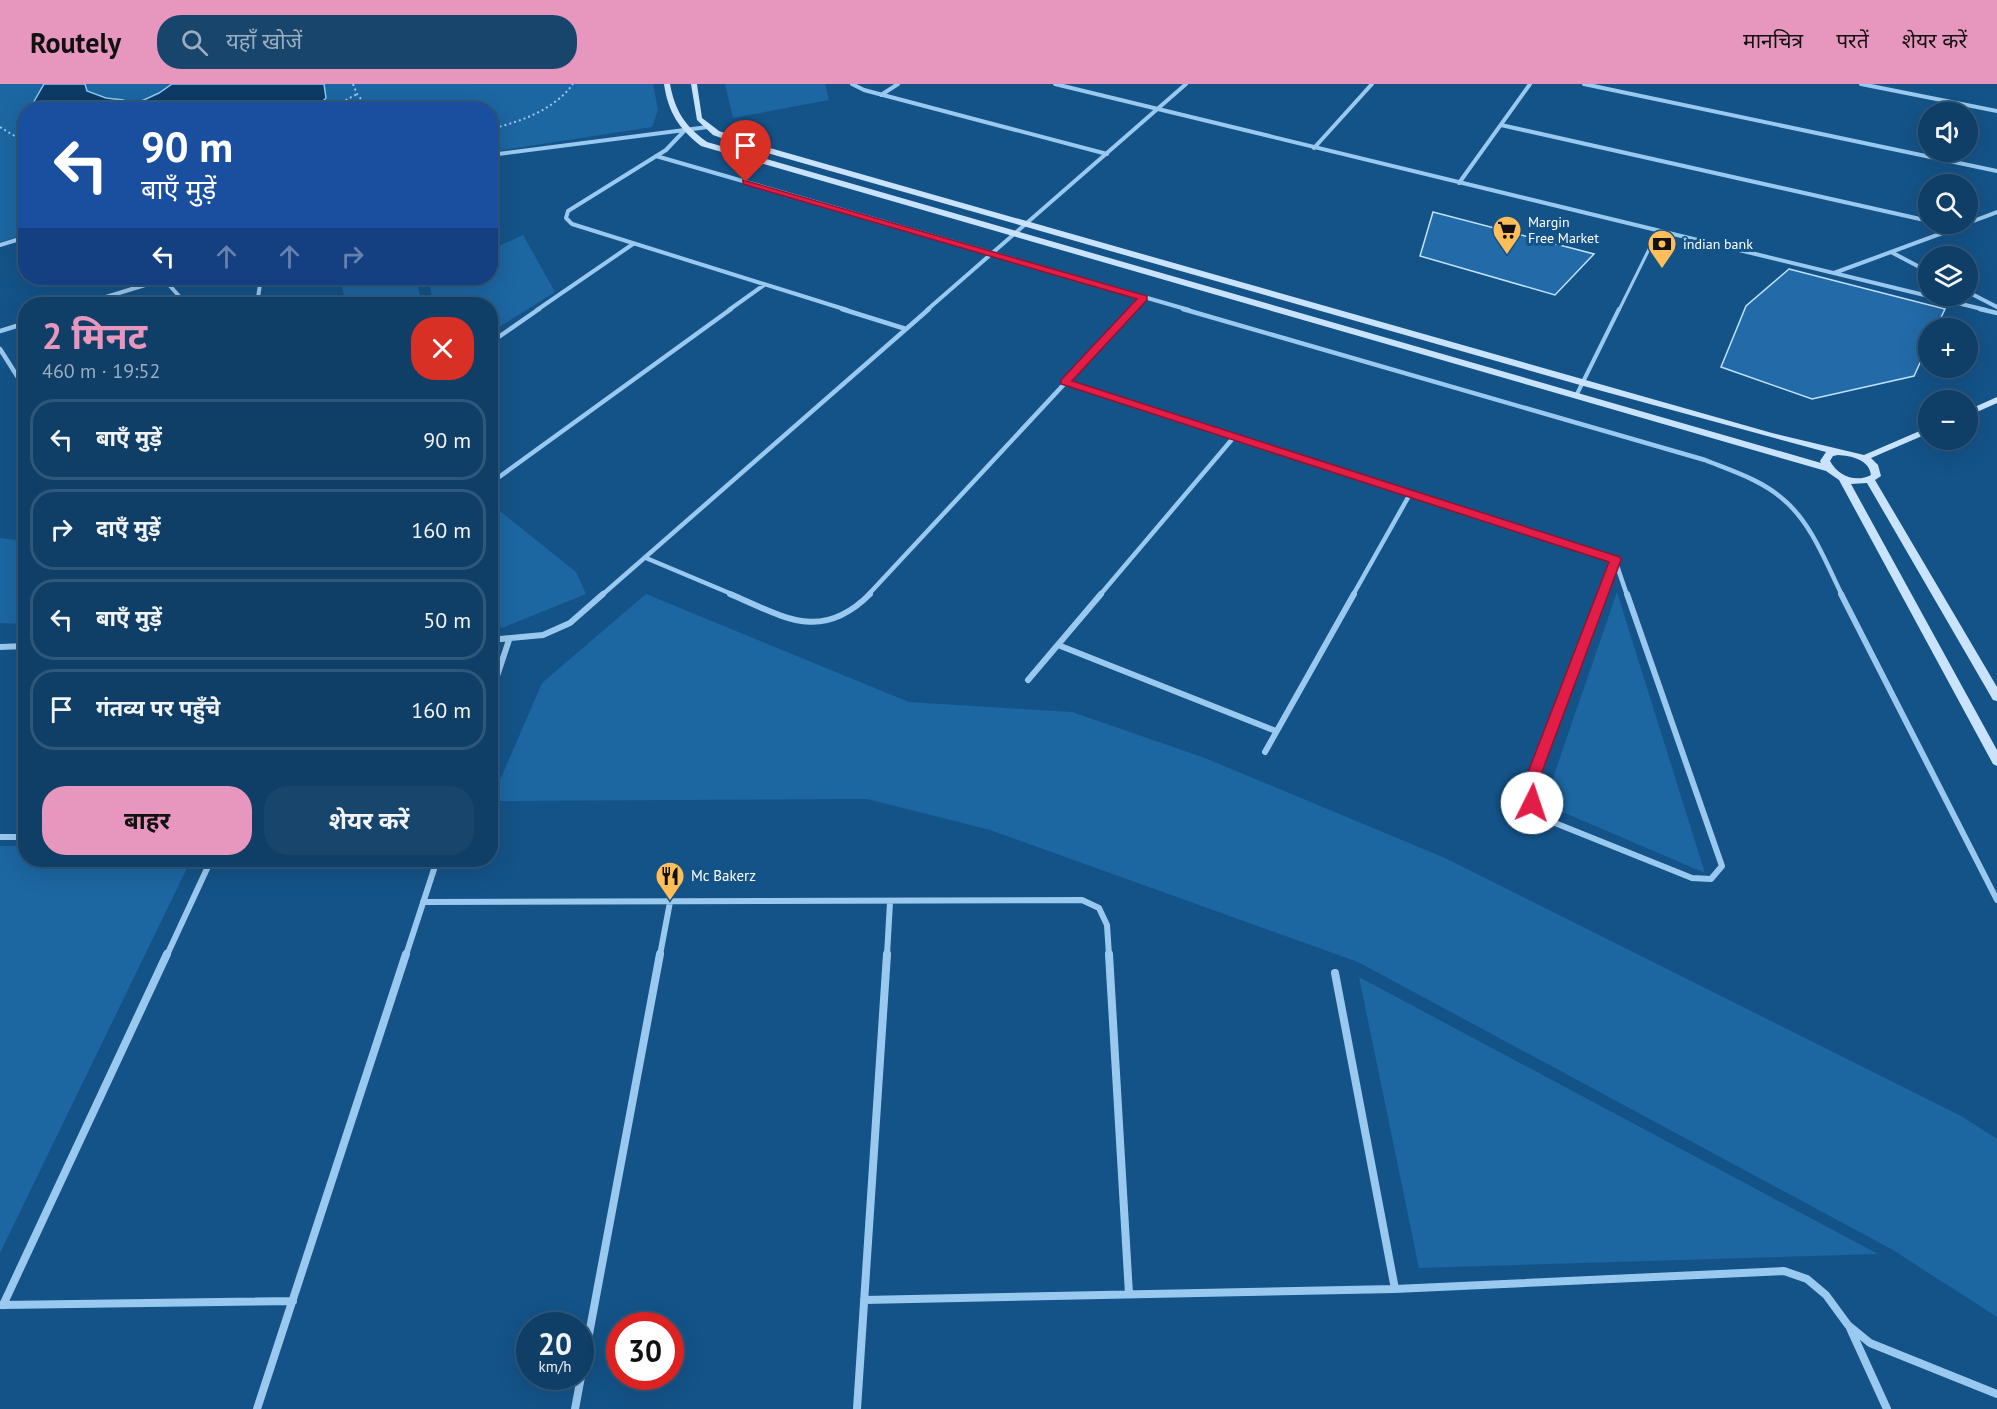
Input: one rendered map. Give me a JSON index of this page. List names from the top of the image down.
{
  "places": {
    "supermarket": ["Margin Free Market"],
    "bank": ["indian bank"],
    "restaurant": ["Mc Bakerz"]
  },
  "page": {
    "header": "Routely",
    "search": "यहाँ खोजें",
    "nav": ["मानचित्र", "परतें", "शेयर करें"],
    "map_buttons": ["+", "−"],
    "turn": ["90 m", "बाएँ मुड़ें"],
    "heading": ["2 मिनट", "460 m · 19:52"],
    "list": [
      {
        "name": "बाएँ मुड़ें",
        "value": "90 m"
      },
      {
        "name": "दाएँ मुड़ें",
        "value": "160 m"
      },
      {
        "name": "बाएँ मुड़ें",
        "value": "50 m"
      },
      {
        "name": "गंतव्य पर पहुँचे",
        "value": "160 m"
      }
    ],
    "buttons": ["बाहर", "शेयर करें"],
    "speed": "20 km/h",
    "limit": "30"
  }
}
